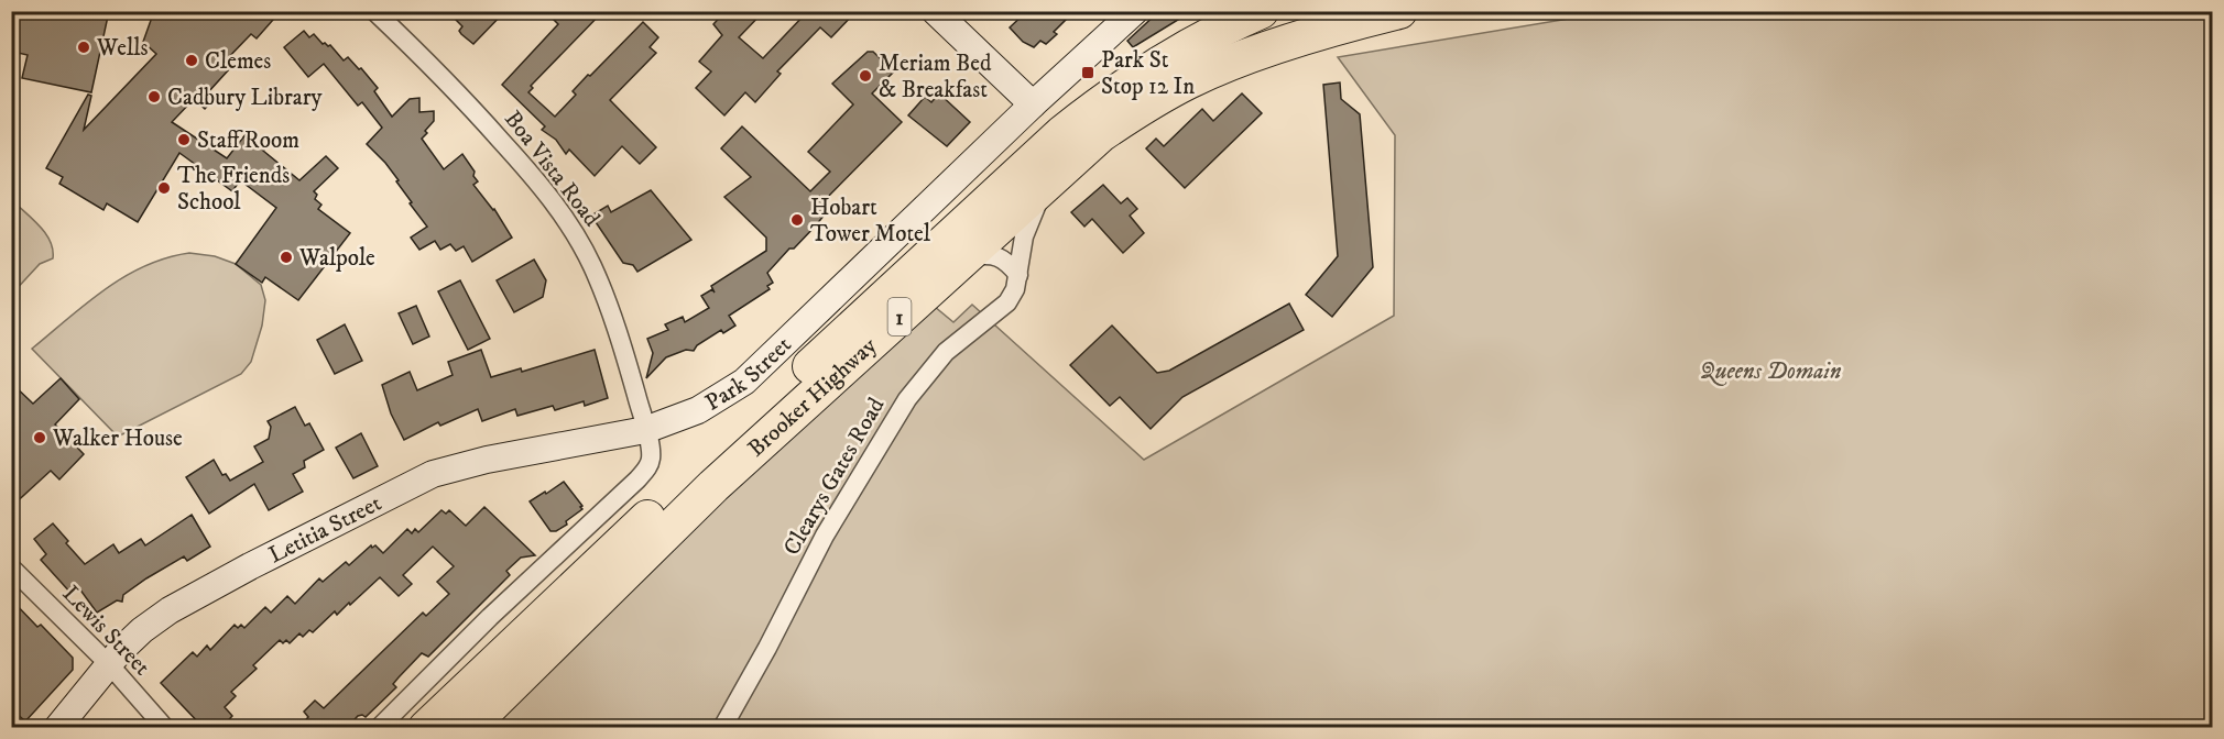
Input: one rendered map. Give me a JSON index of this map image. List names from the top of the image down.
{
  "streets": {
    "highway": ["1", "Brooker Highway"],
    "street": [
      "Boa Vista Road",
      "Park Street",
      "Clearys Gates Road",
      "Letitia Street",
      "Lewis Street"
    ]
  },
  "crossings": [
    ["Boa Vista Road", "Park Street"],
    ["Boa Vista Road", "Letitia Street"],
    ["Park Street", "Letitia Street"],
    ["Brooker Highway", "Clearys Gates Road"],
    ["Letitia Street", "Lewis Street"]
  ],
  "parks": ["Queens Domain"],
  "places": {
    "other": [
      "Wells",
      "Clemes",
      "Meriam Bed & Breakfast",
      "Cadbury Library",
      "Staff Room",
      "The Friends School",
      "Hobart Tower Motel",
      "Walpole",
      "Walker House"
    ],
    "transit": ["Park St Stop 12 In"]
  }
}
